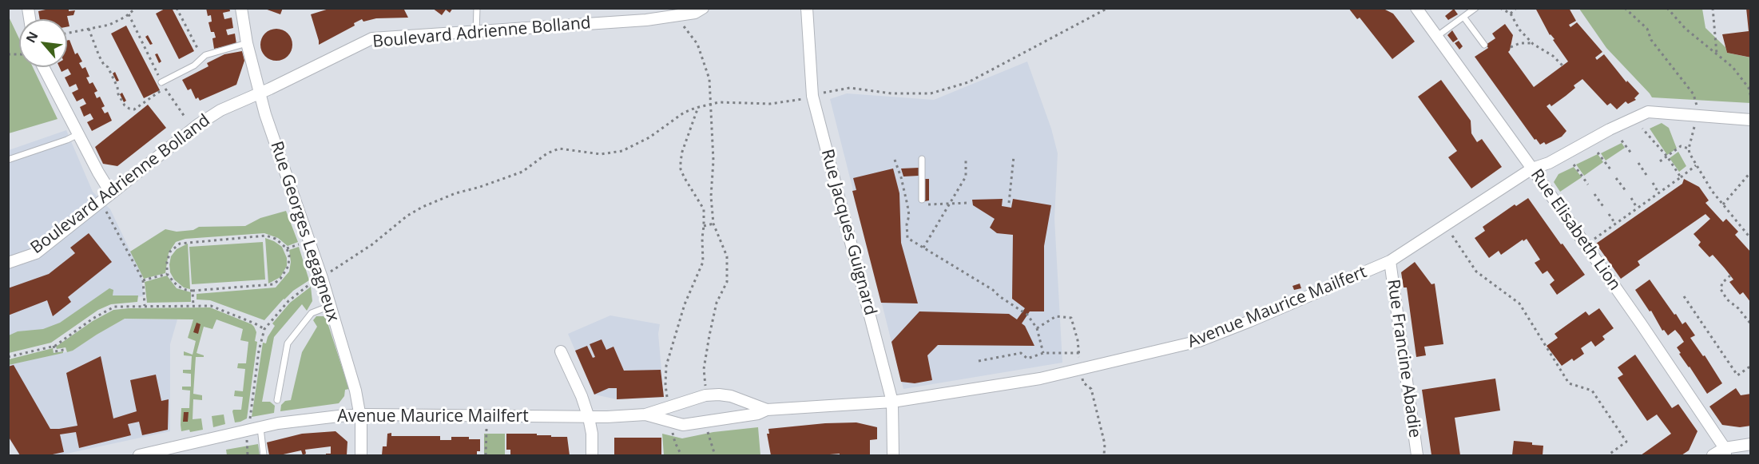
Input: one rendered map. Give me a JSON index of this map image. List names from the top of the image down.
{
  "streets": {
    "street": [
      "Boulevard Adrienne Bolland",
      "Rue Elisabeth Lion",
      "Rue Georges Legagneux",
      "Rue Jacques Guignard",
      "Avenue Maurice Mailfert",
      "Rue Francine Abadie"
    ]
  },
  "crossings": [
    ["Boulevard Adrienne Bolland", "Rue Georges Legagneux"],
    ["Rue Elisabeth Lion", "Avenue Maurice Mailfert"],
    ["Rue Georges Legagneux", "Avenue Maurice Mailfert"],
    ["Rue Jacques Guignard", "Avenue Maurice Mailfert"],
    ["Avenue Maurice Mailfert", "Rue Francine Abadie"]
  ],
  "north": "top left"
}
